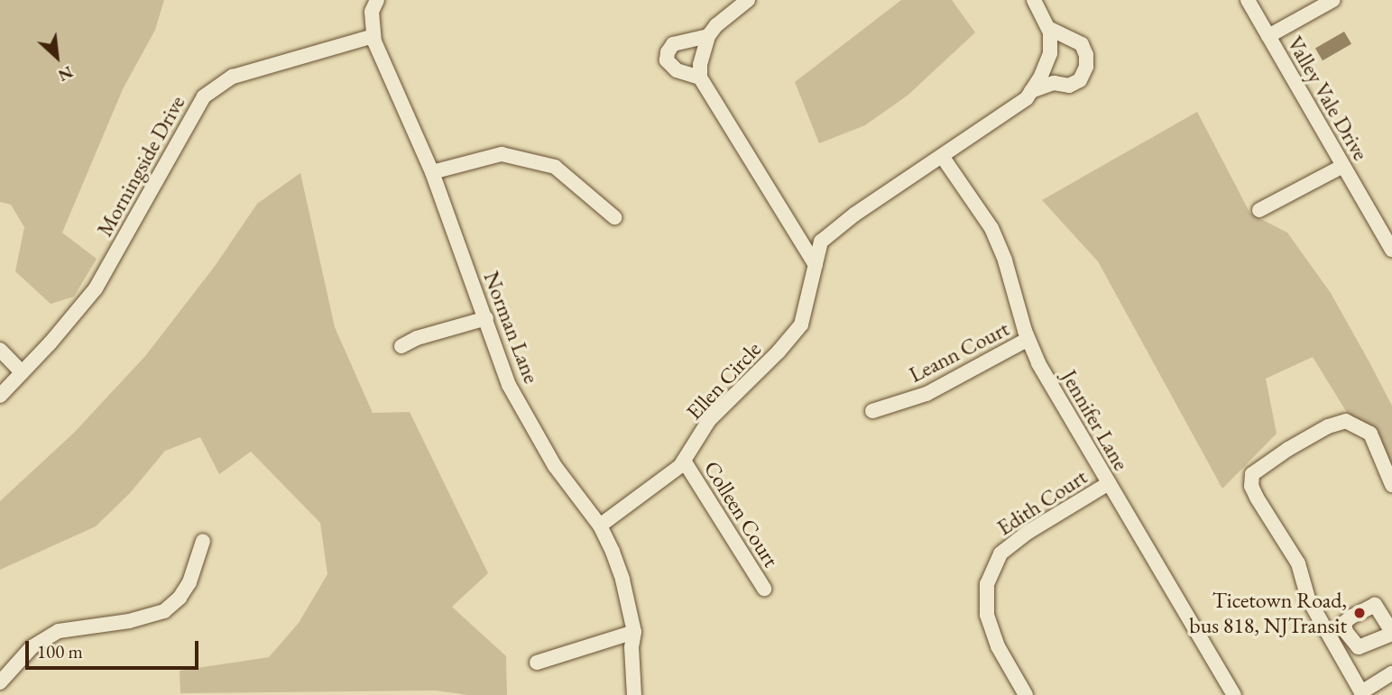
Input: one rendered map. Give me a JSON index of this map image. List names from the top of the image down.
{
  "streets": {
    "street": [
      "Valley Vale Drive",
      "Morningside Drive",
      "Norman Lane",
      "Leann Court",
      "Ellen Circle",
      "Jennifer Lane",
      "Edith Court",
      "Colleen Court"
    ]
  },
  "crossings": [
    ["Morningside Drive", "Norman Lane"],
    ["Norman Lane", "Ellen Circle"],
    ["Leann Court", "Jennifer Lane"],
    ["Ellen Circle", "Jennifer Lane"],
    ["Ellen Circle", "Colleen Court"],
    ["Jennifer Lane", "Edith Court"]
  ],
  "places": ["Ticetown Road, bus 818, NJTransit"],
  "scale_bar": "100 m",
  "north": "bottom right"
}
